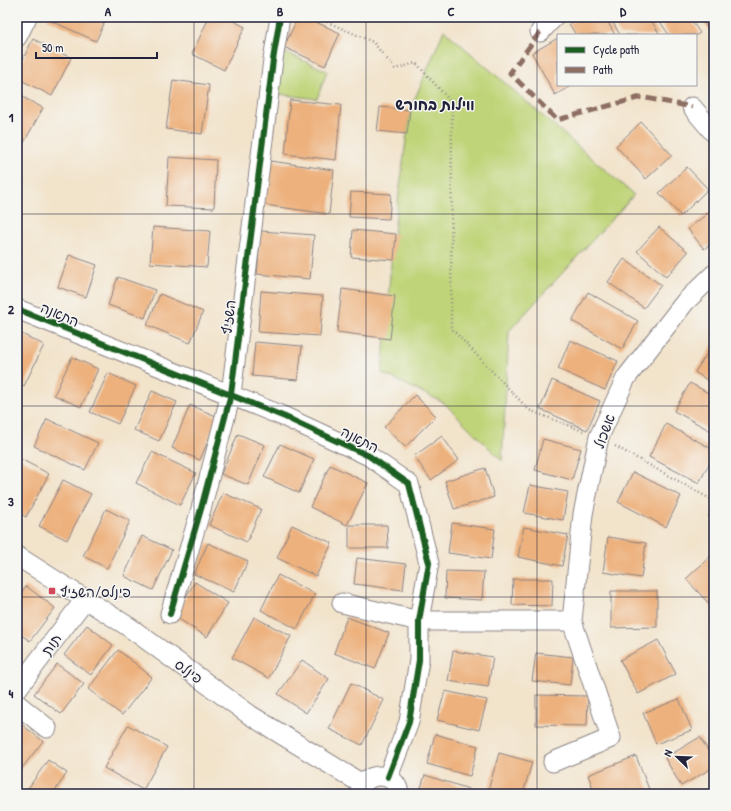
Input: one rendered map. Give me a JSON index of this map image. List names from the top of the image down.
{
  "streets": {
    "street": [
      "התאנה",
      "השזיף",
      "אשכול",
      "תות",
      "פינלס"
    ]
  },
  "crossings": [
    ["התאנה", "השזיף"],
    ["תות", "פינלס"]
  ],
  "districts": ["ווילות בחורש"],
  "places": {
    "transit": ["פינלס/השזיף"]
  },
  "legend": ["Cycle path", "Path"],
  "scale_bar": "50 m",
  "north": "top left",
  "grid": {
    "columns": [
      "A",
      "B",
      "C",
      "D"
    ],
    "rows": [
      "1",
      "2",
      "3",
      "4"
    ]
  }
}
